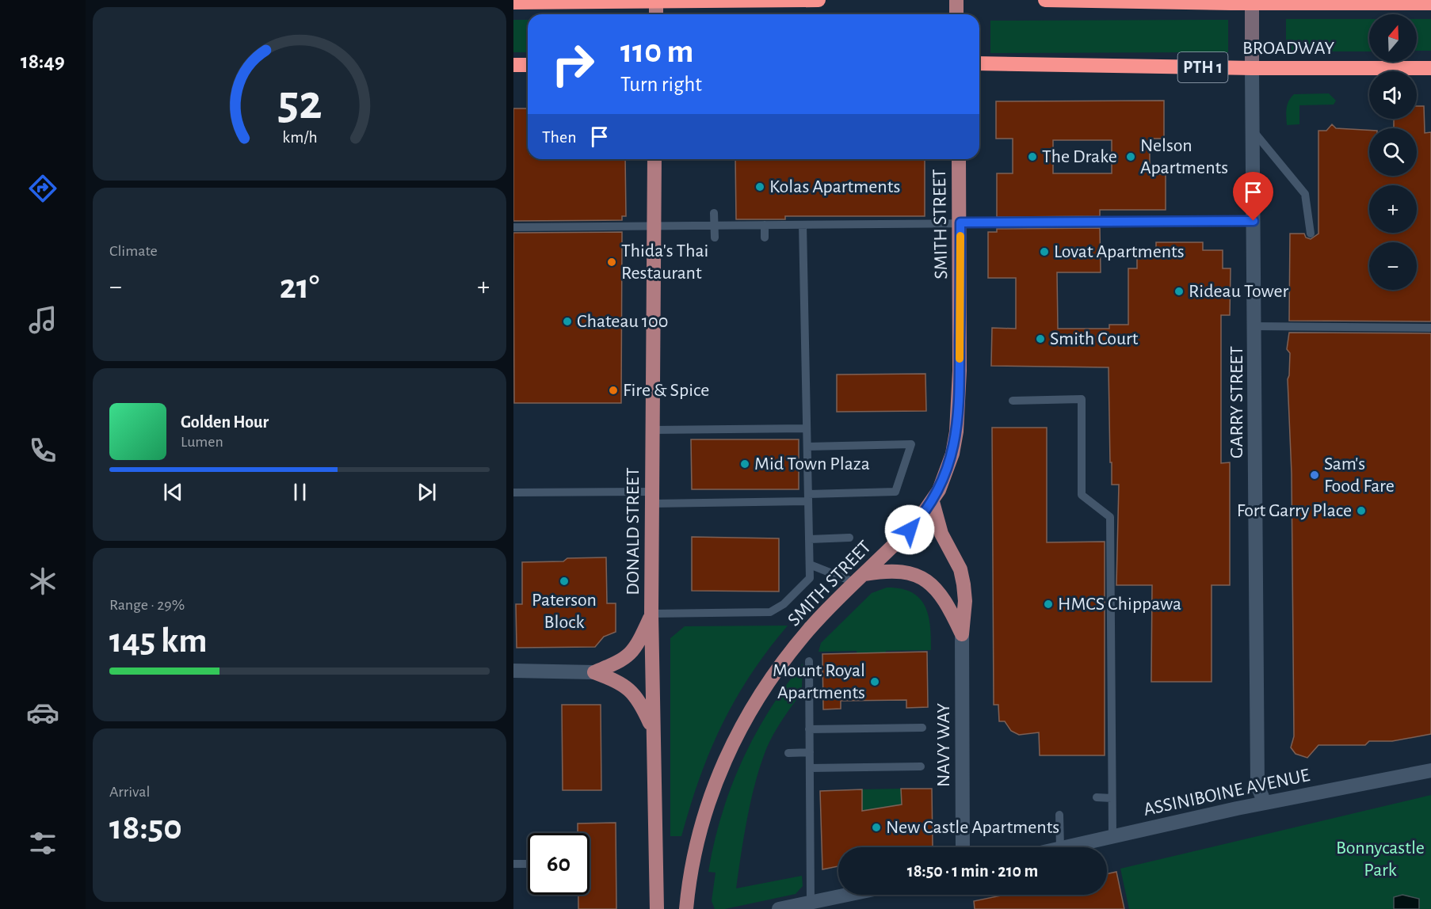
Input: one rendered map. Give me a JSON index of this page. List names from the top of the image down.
{
  "streets": {
    "highway": ["BROADWAY", "PTH 1"],
    "main road": ["SMITH STREET", "DONALD STREET"],
    "street": ["GARRY STREET", "NAVY WAY", "ASSINIBOINE AVENUE"]
  },
  "crossings": [
    ["BROADWAY", "GARRY STREET"],
    ["GARRY STREET", "ASSINIBOINE AVENUE"]
  ],
  "parks": ["Bonnycastle Park"],
  "places": [
    "The Drake",
    "Nelson Apartments",
    "Kolas Apartments",
    "Lovat Apartments",
    "Thida's Thai Restaurant",
    "Rideau Tower",
    "Chateau 100",
    "Smith Court",
    "Fire & Spice",
    "Mid Town Plaza",
    "Sam's Food Fare",
    "Fort Garry Place",
    "Paterson Block",
    "HMCS Chippawa",
    "Mount Royal Apartments",
    "New Castle Apartments"
  ],
  "north": "top",
  "page": {
    "tabs": "18:49",
    "map_buttons": ["+", "−"],
    "turn": ["110 m", "Turn right"],
    "then": "Then",
    "tile": [
      "Climate",
      ["Range · 29%", "145 km"],
      ["Arrival", "18:50"]
    ],
    "heat": ["−", "21°", "+"],
    "song": ["Golden Hour", "Lumen"],
    "limit": "60",
    "trip": "18:50 · 1 min · 210 m",
    "gauge": ["52", "km/h"]
  }
}
